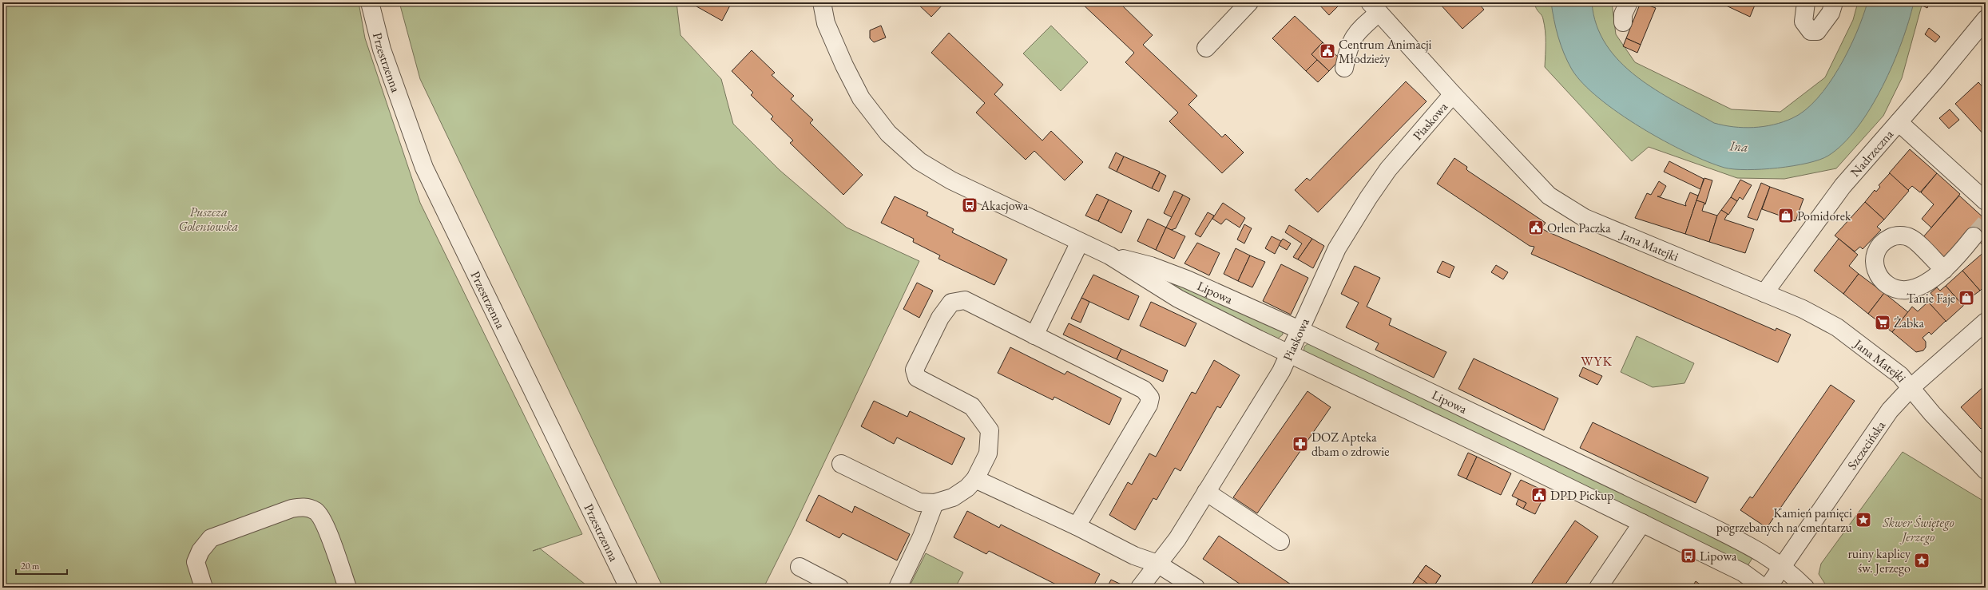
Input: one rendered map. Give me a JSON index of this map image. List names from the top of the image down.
{
  "streets": {
    "street": [
      "Przestrzenna",
      "Piaskowa",
      "Nadrzeczna",
      "Jana Matejki",
      "Lipowa",
      "Szczecińska"
    ]
  },
  "crossings": [
    ["Piaskowa", "Jana Matejki"],
    ["Piaskowa", "Lipowa"],
    ["Nadrzeczna", "Jana Matejki"],
    ["Jana Matejki", "Szczecińska"],
    ["Lipowa", "Szczecińska"]
  ],
  "districts": ["WYK"],
  "water": ["Ina"],
  "parks": ["Puszcza Goleniowska", "Skwer Świętego Jerzego"],
  "places": {
    "public building": ["Centrum Animacji Młodzieży", "Orlen Paczka", "DPD Pickup"],
    "bus stop": ["Akacjowa", "Lipowa"],
    "shop": ["Pomidorek", "Tanie Faje"],
    "supermarket": ["Żabka"],
    "pharmacy": ["DOZ Apteka dbam o zdrowie"],
    "place": ["Kamień pamięci pogrzebanych na cmentarzu", "ruiny kaplicy św. Jerzego"]
  },
  "scale_bar": "20 m"
}
